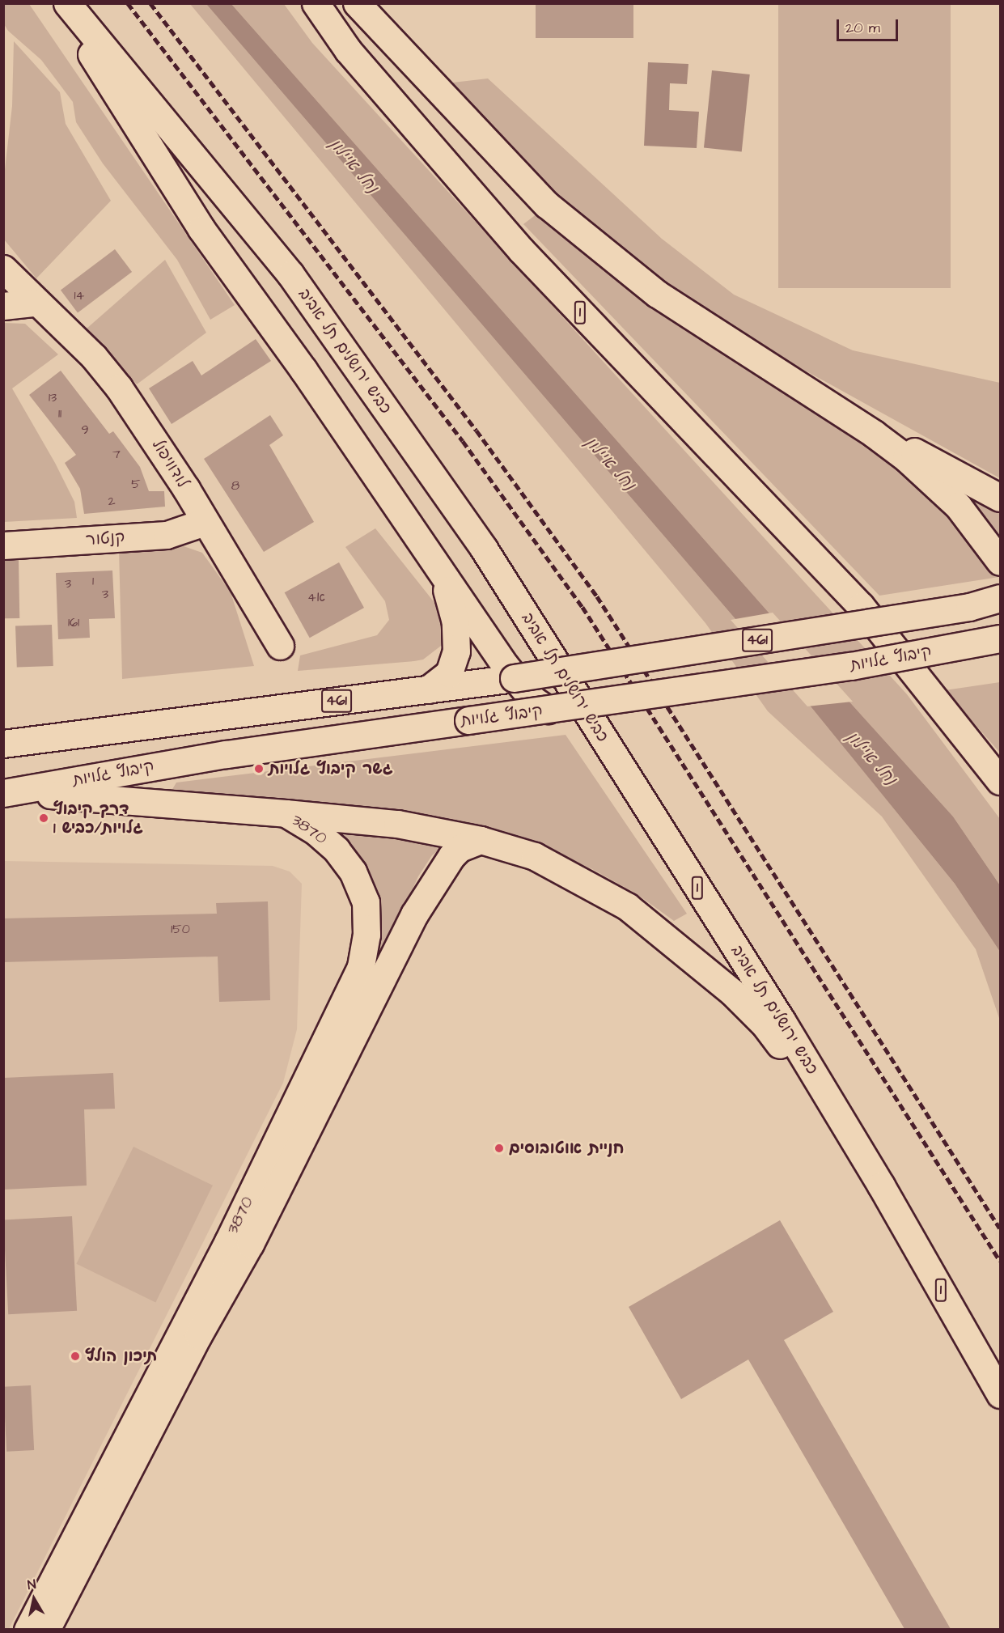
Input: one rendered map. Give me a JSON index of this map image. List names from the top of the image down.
{
  "streets": {
    "main road": [
      "1",
      "כביש ירושלים תל אביב",
      "לודוויפול",
      "קנטור",
      "461",
      "קיבוץ גלויות",
      "3870"
    ]
  },
  "crossings": [
    ["לודוויפול", "קנטור"]
  ],
  "water": ["נחל איילון"],
  "places": [
    "גשר קיבוץ גלויות",
    "דרך קיבוץ גלויות/כביש 1",
    "חניית אוטובוסים",
    "תיכון הולץ"
  ],
  "house_numbers": [
    "14",
    "13",
    "11",
    "9",
    "7",
    "5",
    "8",
    "2",
    "1",
    "3",
    "3",
    "4א",
    "161",
    "150"
  ],
  "scale_bar": "20 m",
  "north": "top"
}
